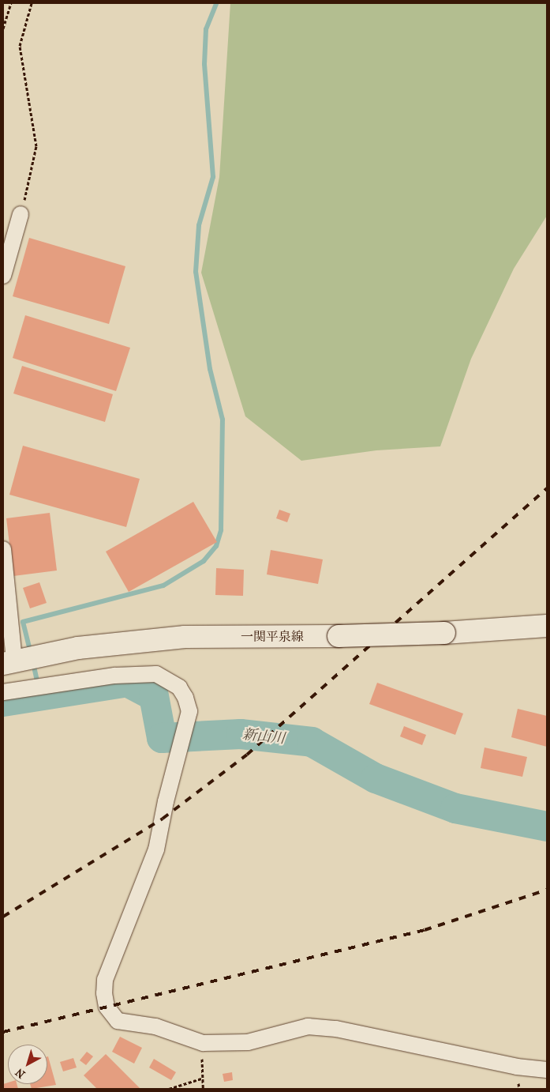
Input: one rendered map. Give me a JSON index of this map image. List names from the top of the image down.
{
  "streets": {
    "main road": ["一関平泉線"]
  },
  "water": ["新山川"],
  "north": "bottom left"
}
